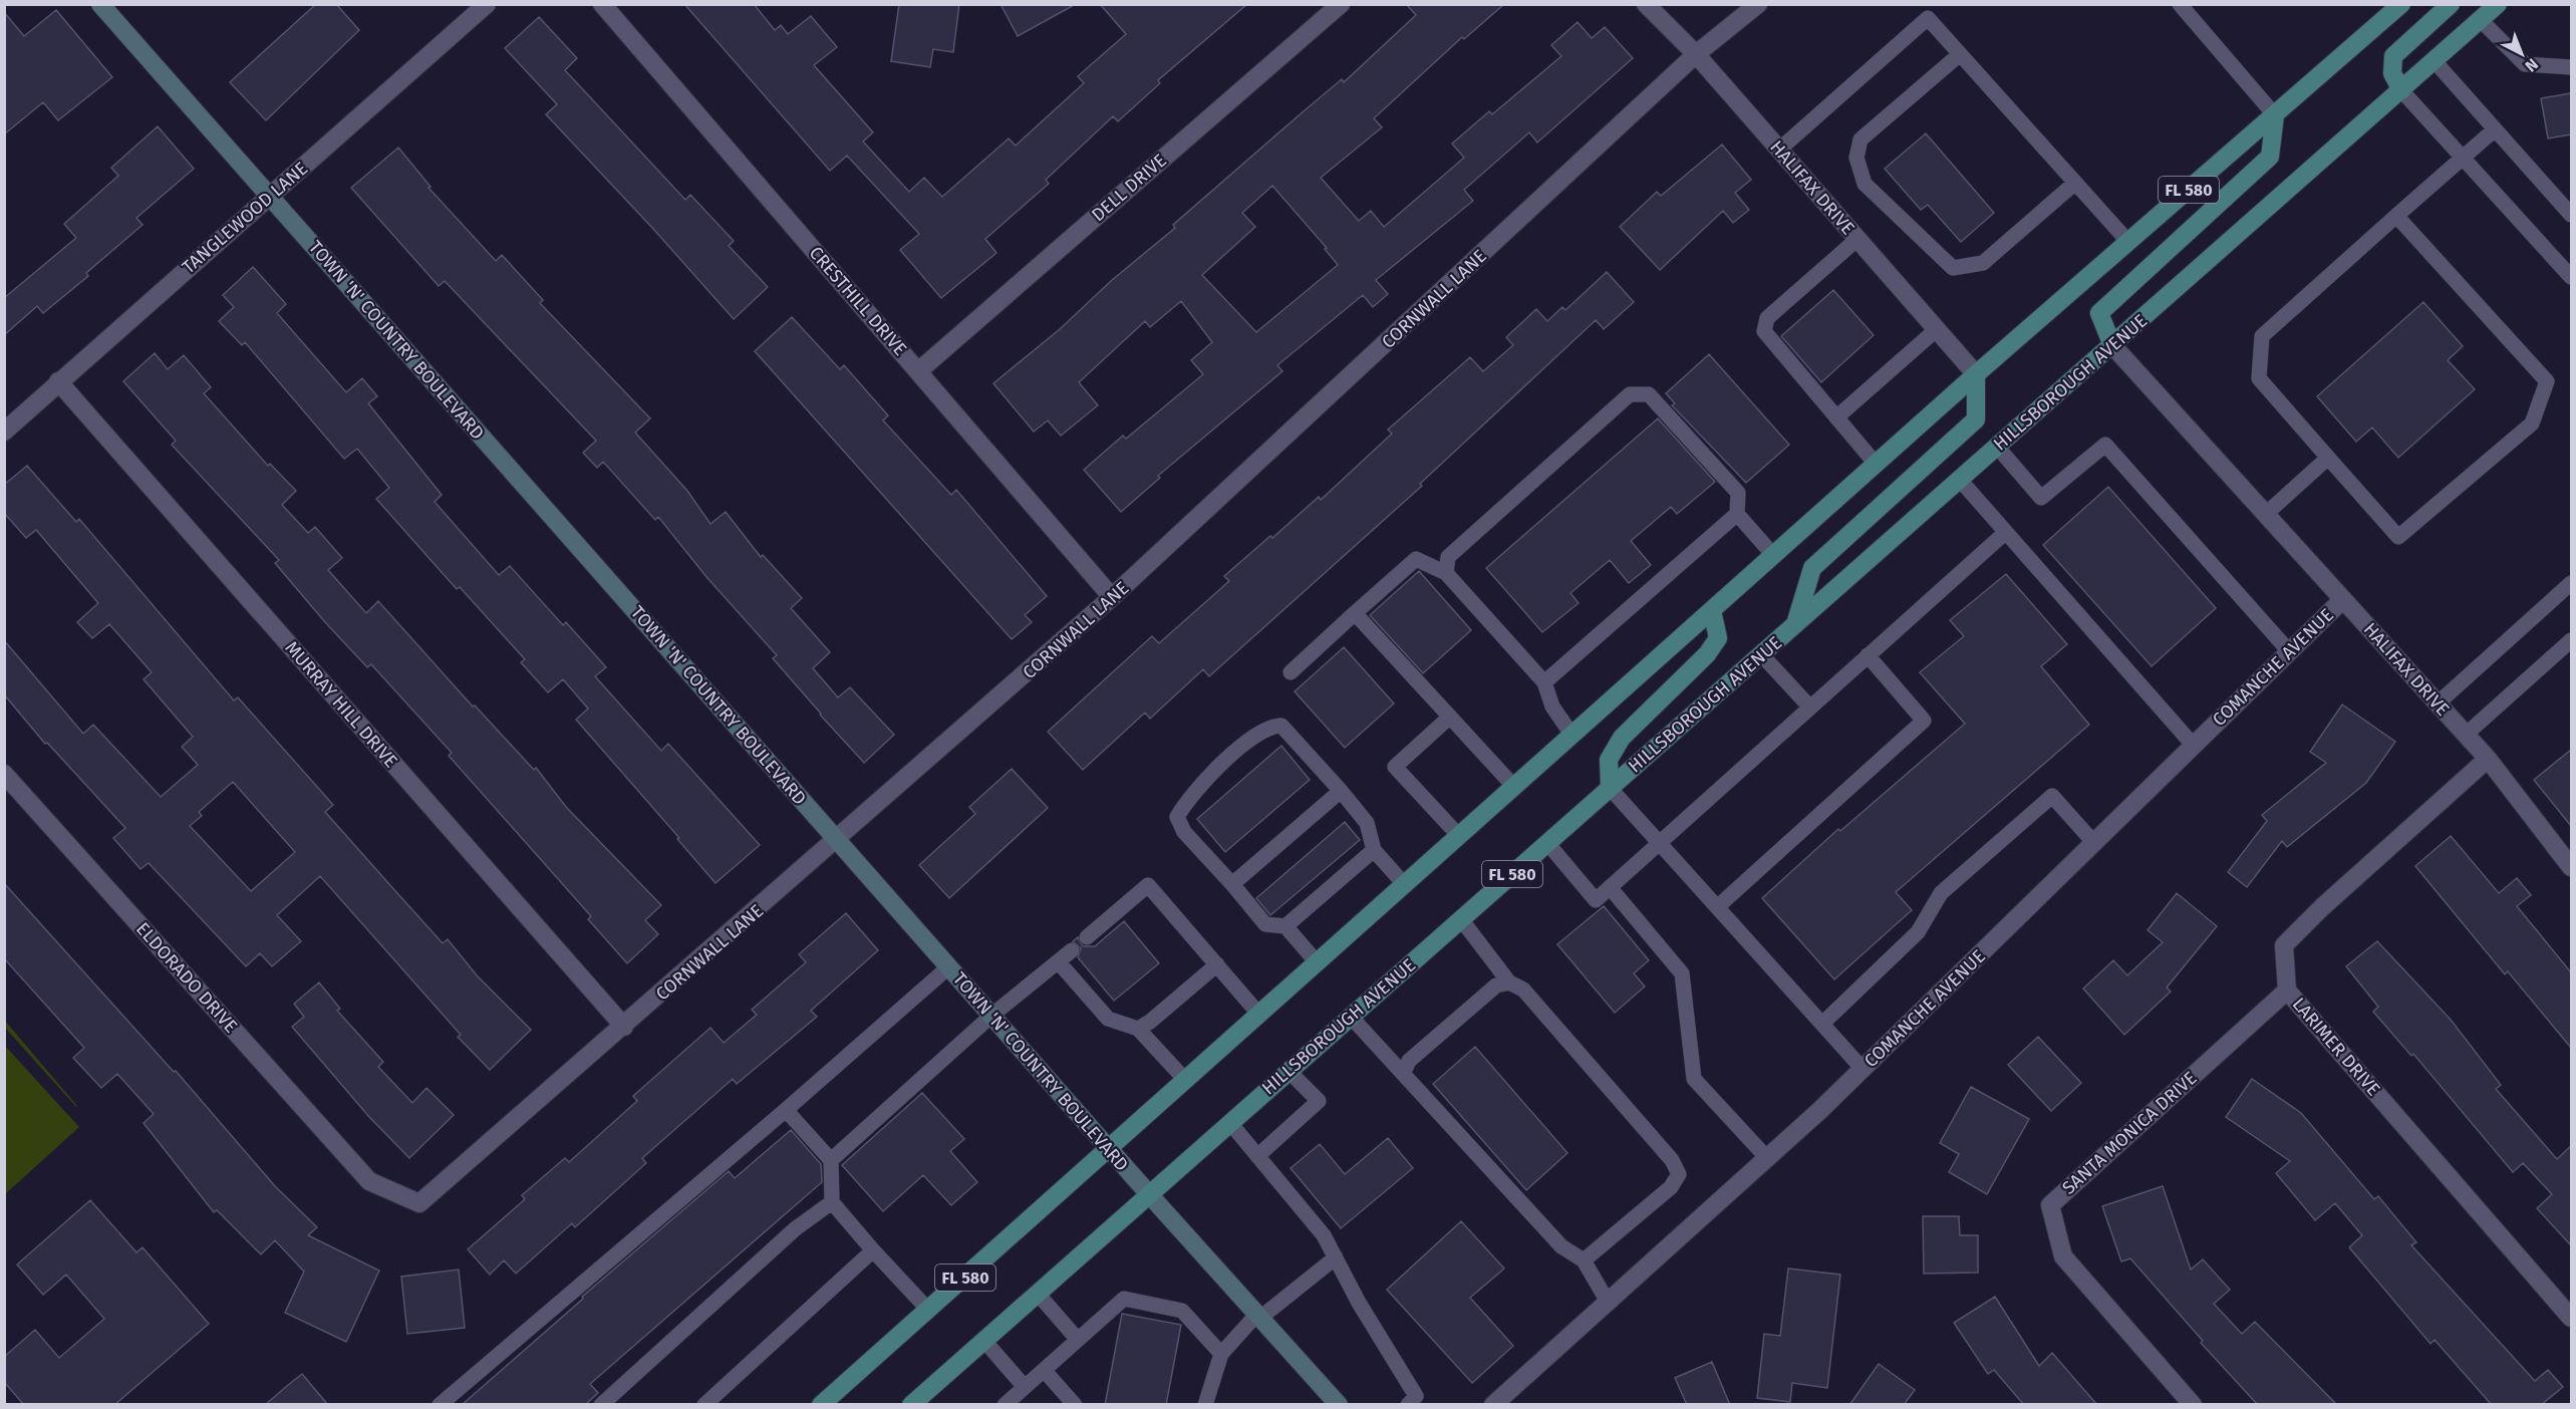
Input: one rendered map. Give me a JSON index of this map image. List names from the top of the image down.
{
  "streets": {
    "main road": ["FL 580", "HILLSBOROUGH AVENUE"],
    "street": [
      "DELL DRIVE",
      "HALIFAX DRIVE",
      "TANGLEWOOD LANE",
      "CORNWALL LANE",
      "CRESTHILL DRIVE",
      "TOWN 'N' COUNTRY BOULEVARD",
      "COMANCHE AVENUE",
      "MURRAY HILL DRIVE",
      "ELDORADO DRIVE",
      "LARIMER DRIVE",
      "SANTA MONICA DRIVE"
    ]
  },
  "crossings": [
    ["DELL DRIVE", "CRESTHILL DRIVE"],
    ["HALIFAX DRIVE", "FL 580"],
    ["HALIFAX DRIVE", "CORNWALL LANE"],
    ["HALIFAX DRIVE", "HILLSBOROUGH AVENUE"],
    ["HALIFAX DRIVE", "COMANCHE AVENUE"],
    ["HALIFAX DRIVE", "LARIMER DRIVE"],
    ["FL 580", "TOWN 'N' COUNTRY BOULEVARD"],
    ["TANGLEWOOD LANE", "TOWN 'N' COUNTRY BOULEVARD"],
    ["TANGLEWOOD LANE", "MURRAY HILL DRIVE"],
    ["CORNWALL LANE", "CRESTHILL DRIVE"],
    ["CORNWALL LANE", "TOWN 'N' COUNTRY BOULEVARD"],
    ["CORNWALL LANE", "MURRAY HILL DRIVE"],
    ["CORNWALL LANE", "ELDORADO DRIVE"],
    ["TOWN 'N' COUNTRY BOULEVARD", "HILLSBOROUGH AVENUE"],
    ["LARIMER DRIVE", "SANTA MONICA DRIVE"]
  ],
  "north": "bottom right"
}
